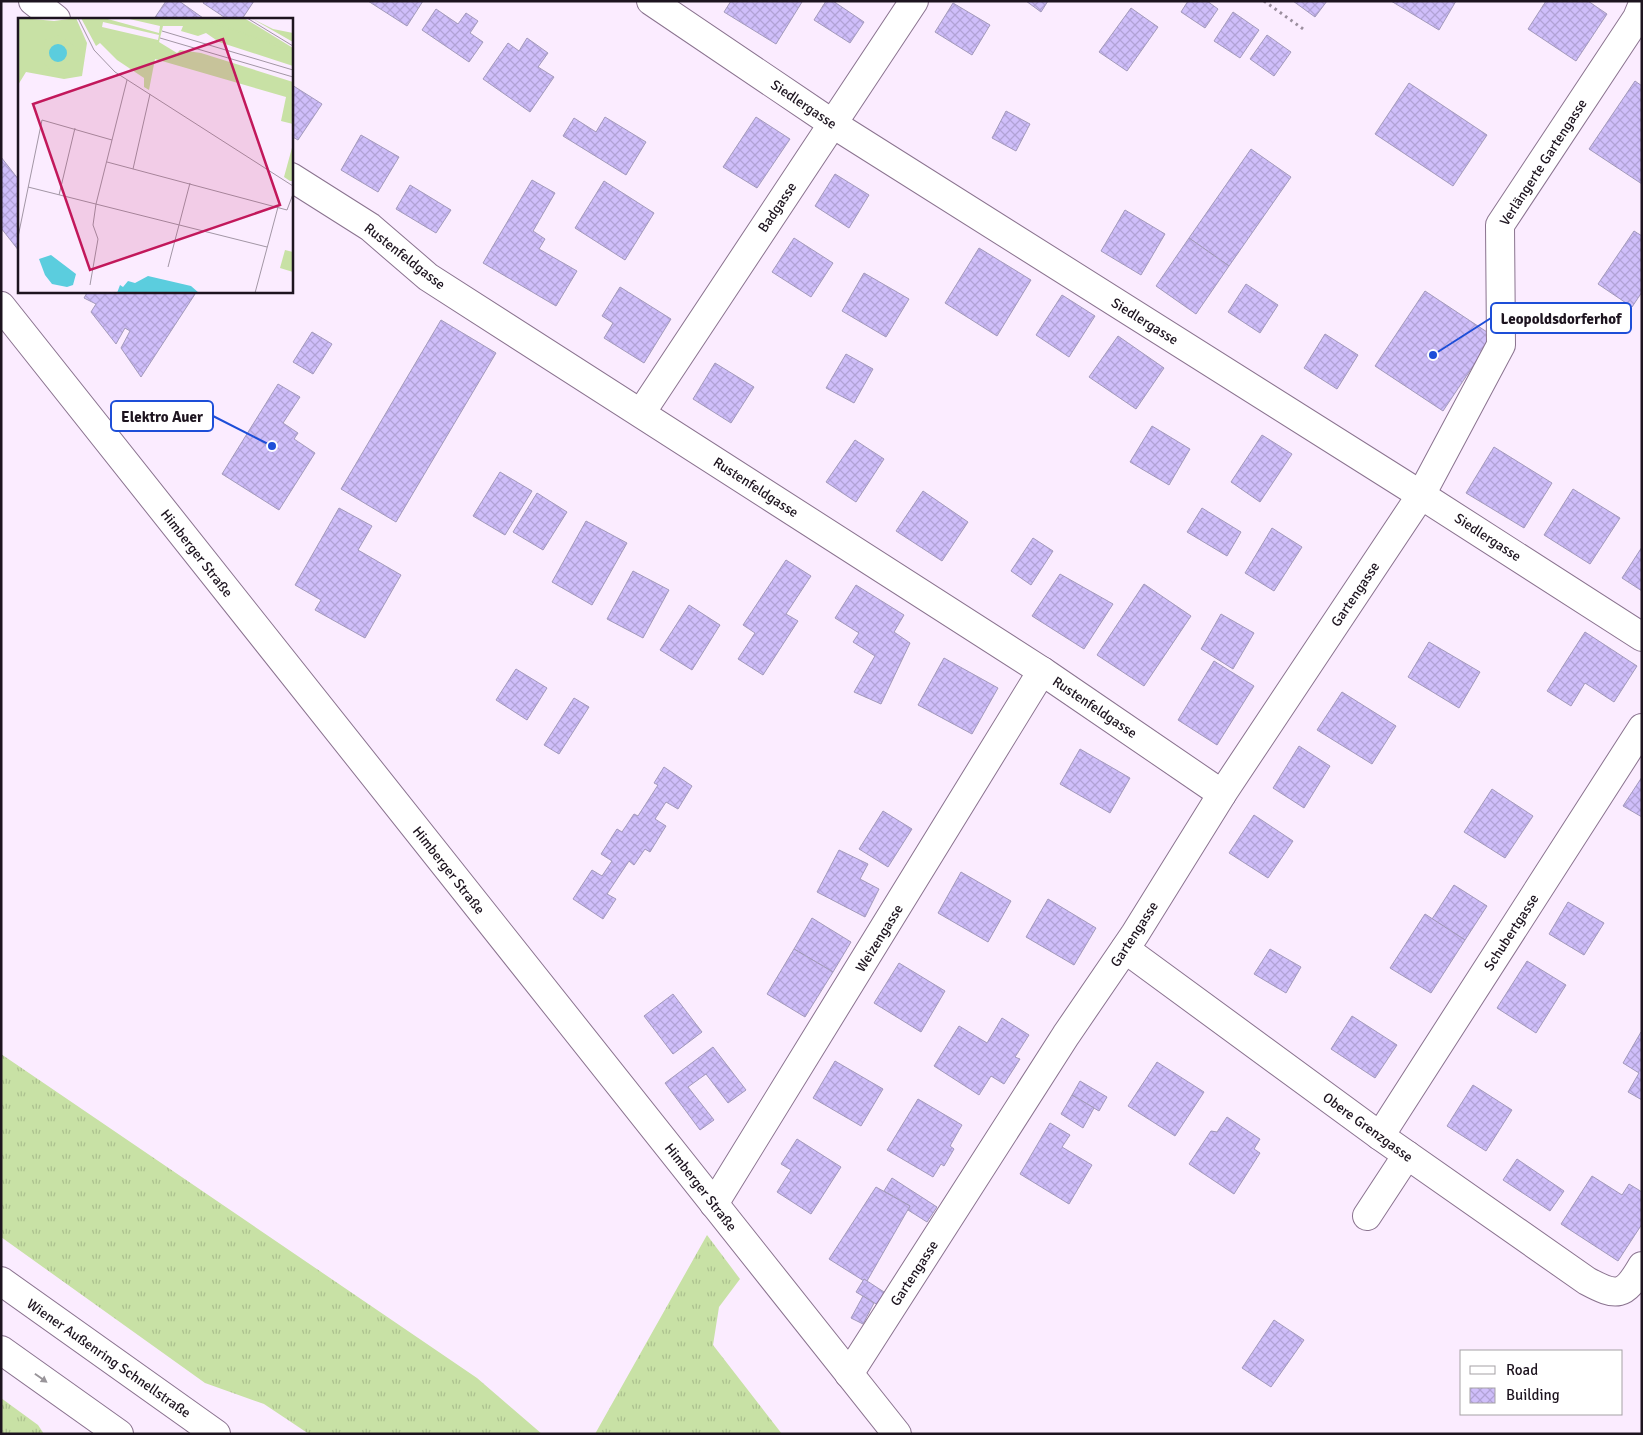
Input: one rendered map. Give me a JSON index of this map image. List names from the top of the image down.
{
  "streets": {
    "main road": [
      "Siedlergasse",
      "Verlängerte Gartengasse",
      "Badgasse",
      "Rustenfeldgasse",
      "Himberger Straße",
      "Gartengasse",
      "Schubertgasse",
      "Weizengasse",
      "Obere Grenzgasse",
      "Wiener Außenring Schnellstraße"
    ]
  },
  "crossings": [
    ["Siedlergasse", "Verlängerte Gartengasse"],
    ["Siedlergasse", "Badgasse"],
    ["Siedlergasse", "Gartengasse"],
    ["Verlängerte Gartengasse", "Gartengasse"],
    ["Badgasse", "Rustenfeldgasse"],
    ["Rustenfeldgasse", "Gartengasse"],
    ["Rustenfeldgasse", "Weizengasse"],
    ["Himberger Straße", "Gartengasse"],
    ["Himberger Straße", "Weizengasse"],
    ["Gartengasse", "Obere Grenzgasse"],
    ["Schubertgasse", "Obere Grenzgasse"]
  ],
  "places": ["Leopoldsdorferhof", "Elektro Auer"],
  "legend": ["Road", "Building"]
}
